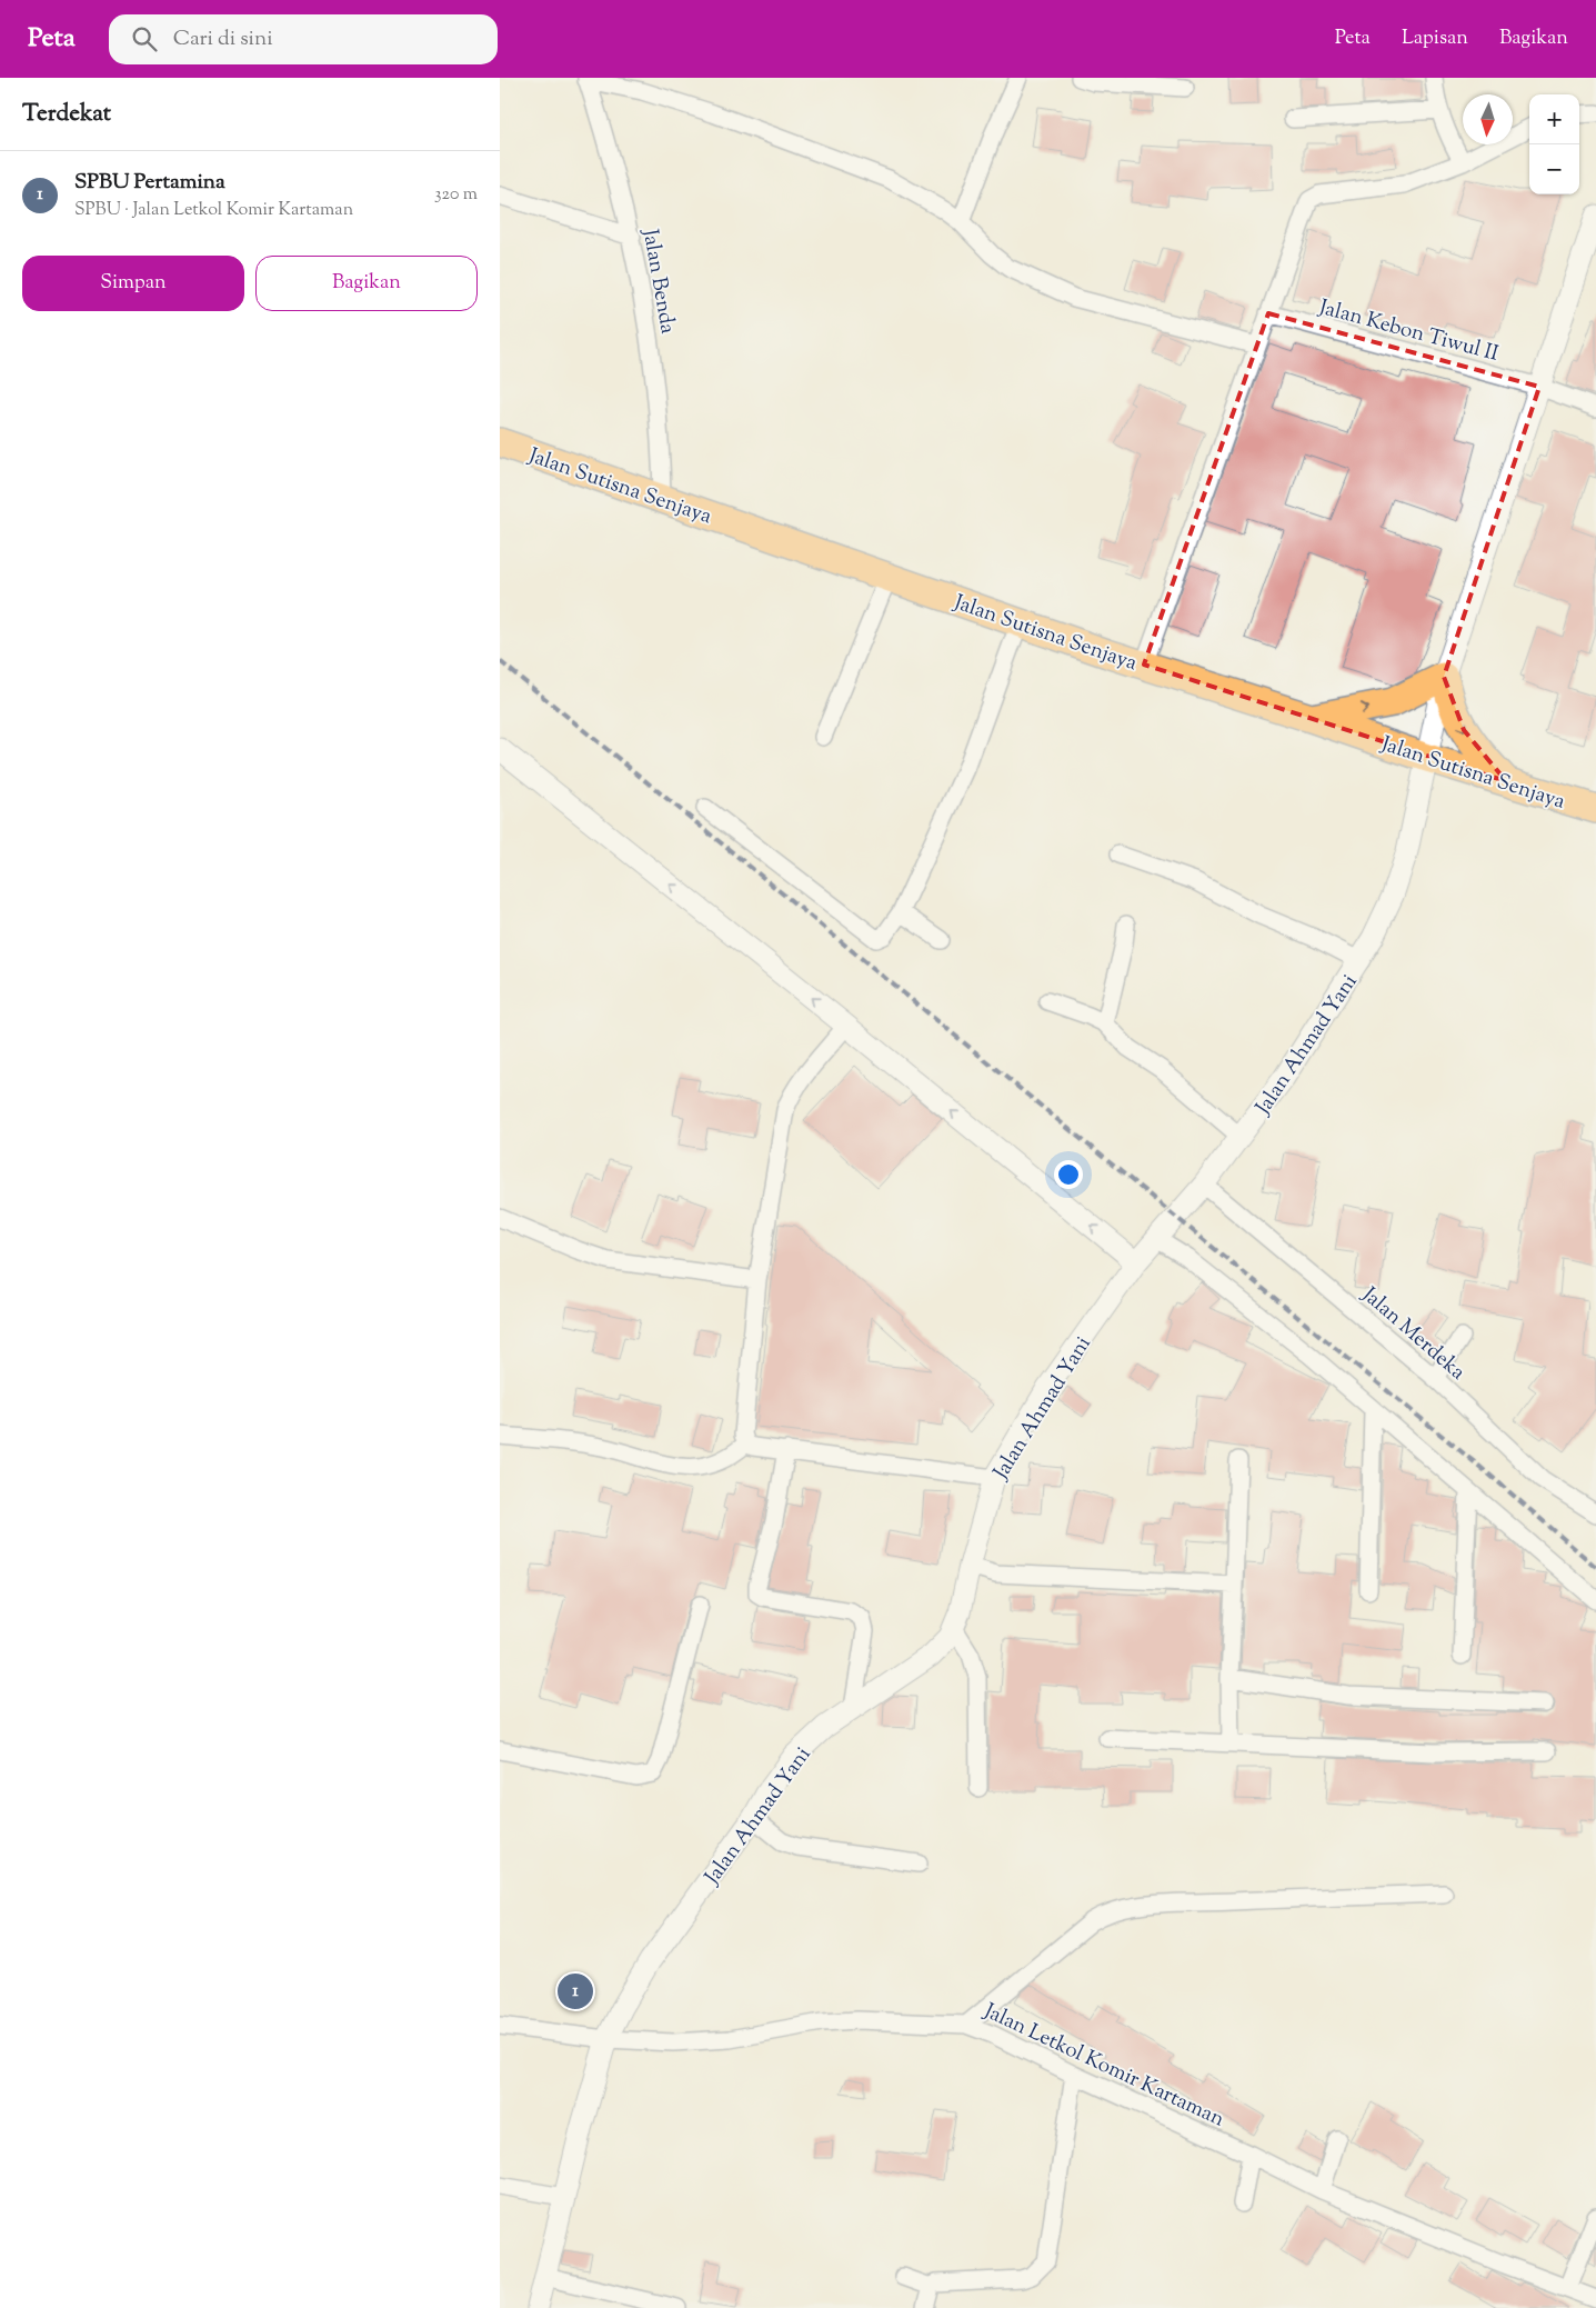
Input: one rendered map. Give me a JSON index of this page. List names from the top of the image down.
{
  "streets": {
    "main road": ["Jalan Sutisna Senjaya"],
    "street": [
      "Jalan Benda",
      "Jalan Kebon Tiwul II",
      "Jalan Ahmad Yani",
      "Jalan Merdeka",
      "Jalan Letkol Komir Kartaman"
    ]
  },
  "crossings": [
    ["Jalan Benda", "Jalan Sutisna Senjaya"],
    ["Jalan Kebon Tiwul II", "Jalan Ahmad Yani"],
    ["Jalan Sutisna Senjaya", "Jalan Ahmad Yani"],
    ["Jalan Ahmad Yani", "Jalan Merdeka"],
    ["Jalan Ahmad Yani", "Jalan Letkol Komir Kartaman"]
  ],
  "north": "bottom",
  "page": {
    "header": "Peta",
    "search": "Cari di sini",
    "nav": ["Peta", "Lapisan", "Bagikan"],
    "heading": "Terdekat",
    "map_buttons": ["+", "−"],
    "list": [
      {
        "mark": "1",
        "name": "SPBU Pertamina",
        "note": "SPBU · Jalan Letkol Komir Kartaman",
        "value": "320 m"
      }
    ],
    "buttons": ["Simpan", "Bagikan"],
    "pins": "1"
  }
}
